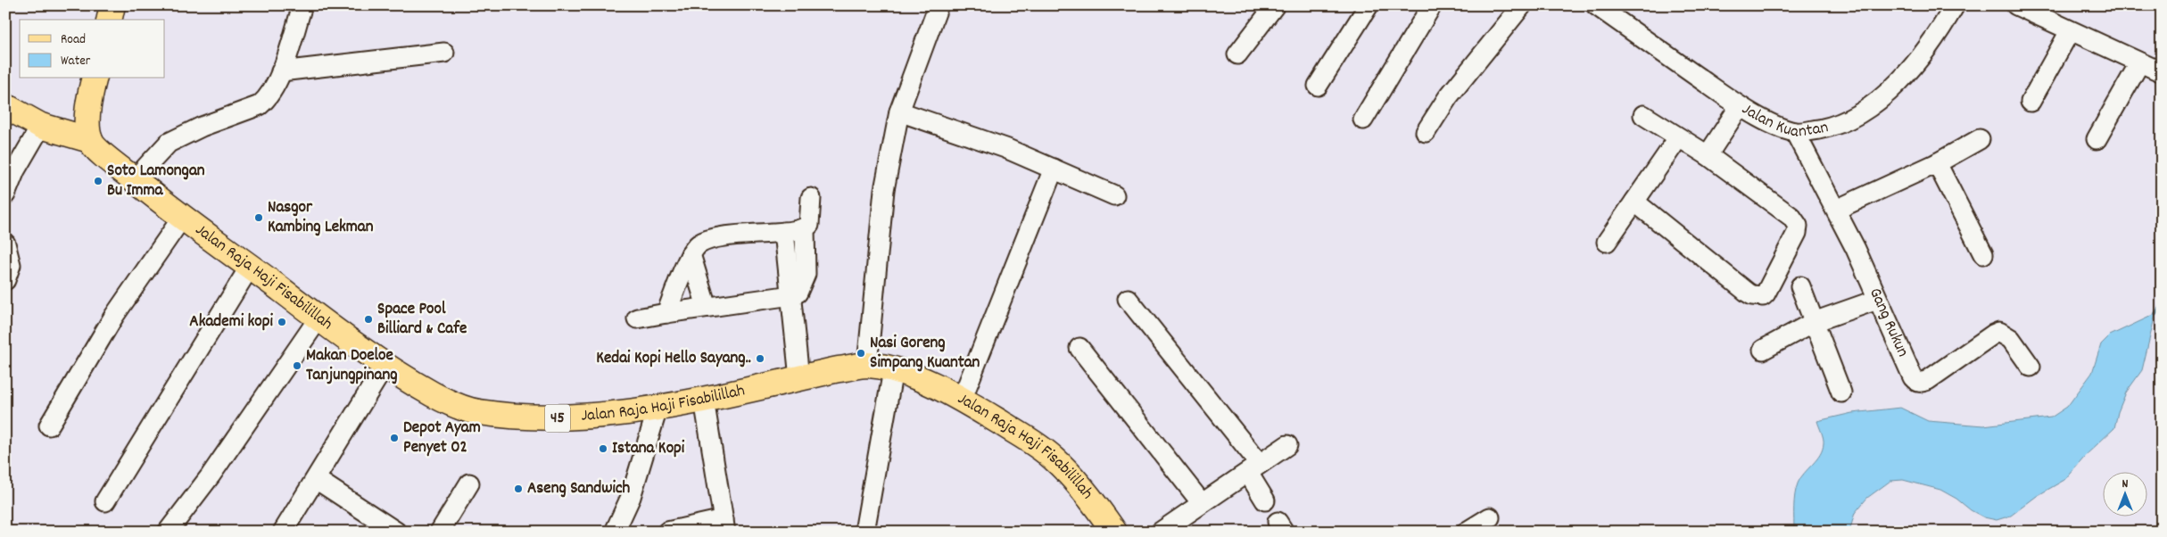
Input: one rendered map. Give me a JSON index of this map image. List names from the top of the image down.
{
  "streets": {
    "main road": ["Jalan Raja Haji Fisabilillah", "45"],
    "street": ["Jalan Kuantan", "Gang Rukun"]
  },
  "crossings": [
    ["Jalan Kuantan", "Gang Rukun"]
  ],
  "places": [
    "Soto Lamongan Bu Imma",
    "Nasgor Kambing Lekman",
    "Space Pool Billiard & Cafe",
    "Akademi kopi",
    "Nasi Goreng Simpang Kuantan",
    "Kedai Kopi Hello Sayang..",
    "Makan Doeloe Tanjungpinang",
    "Depot Ayam Penyet 02",
    "Istana Kopi",
    "Aseng Sandwich"
  ],
  "legend": ["Road", "Water"],
  "north": "top"
}
